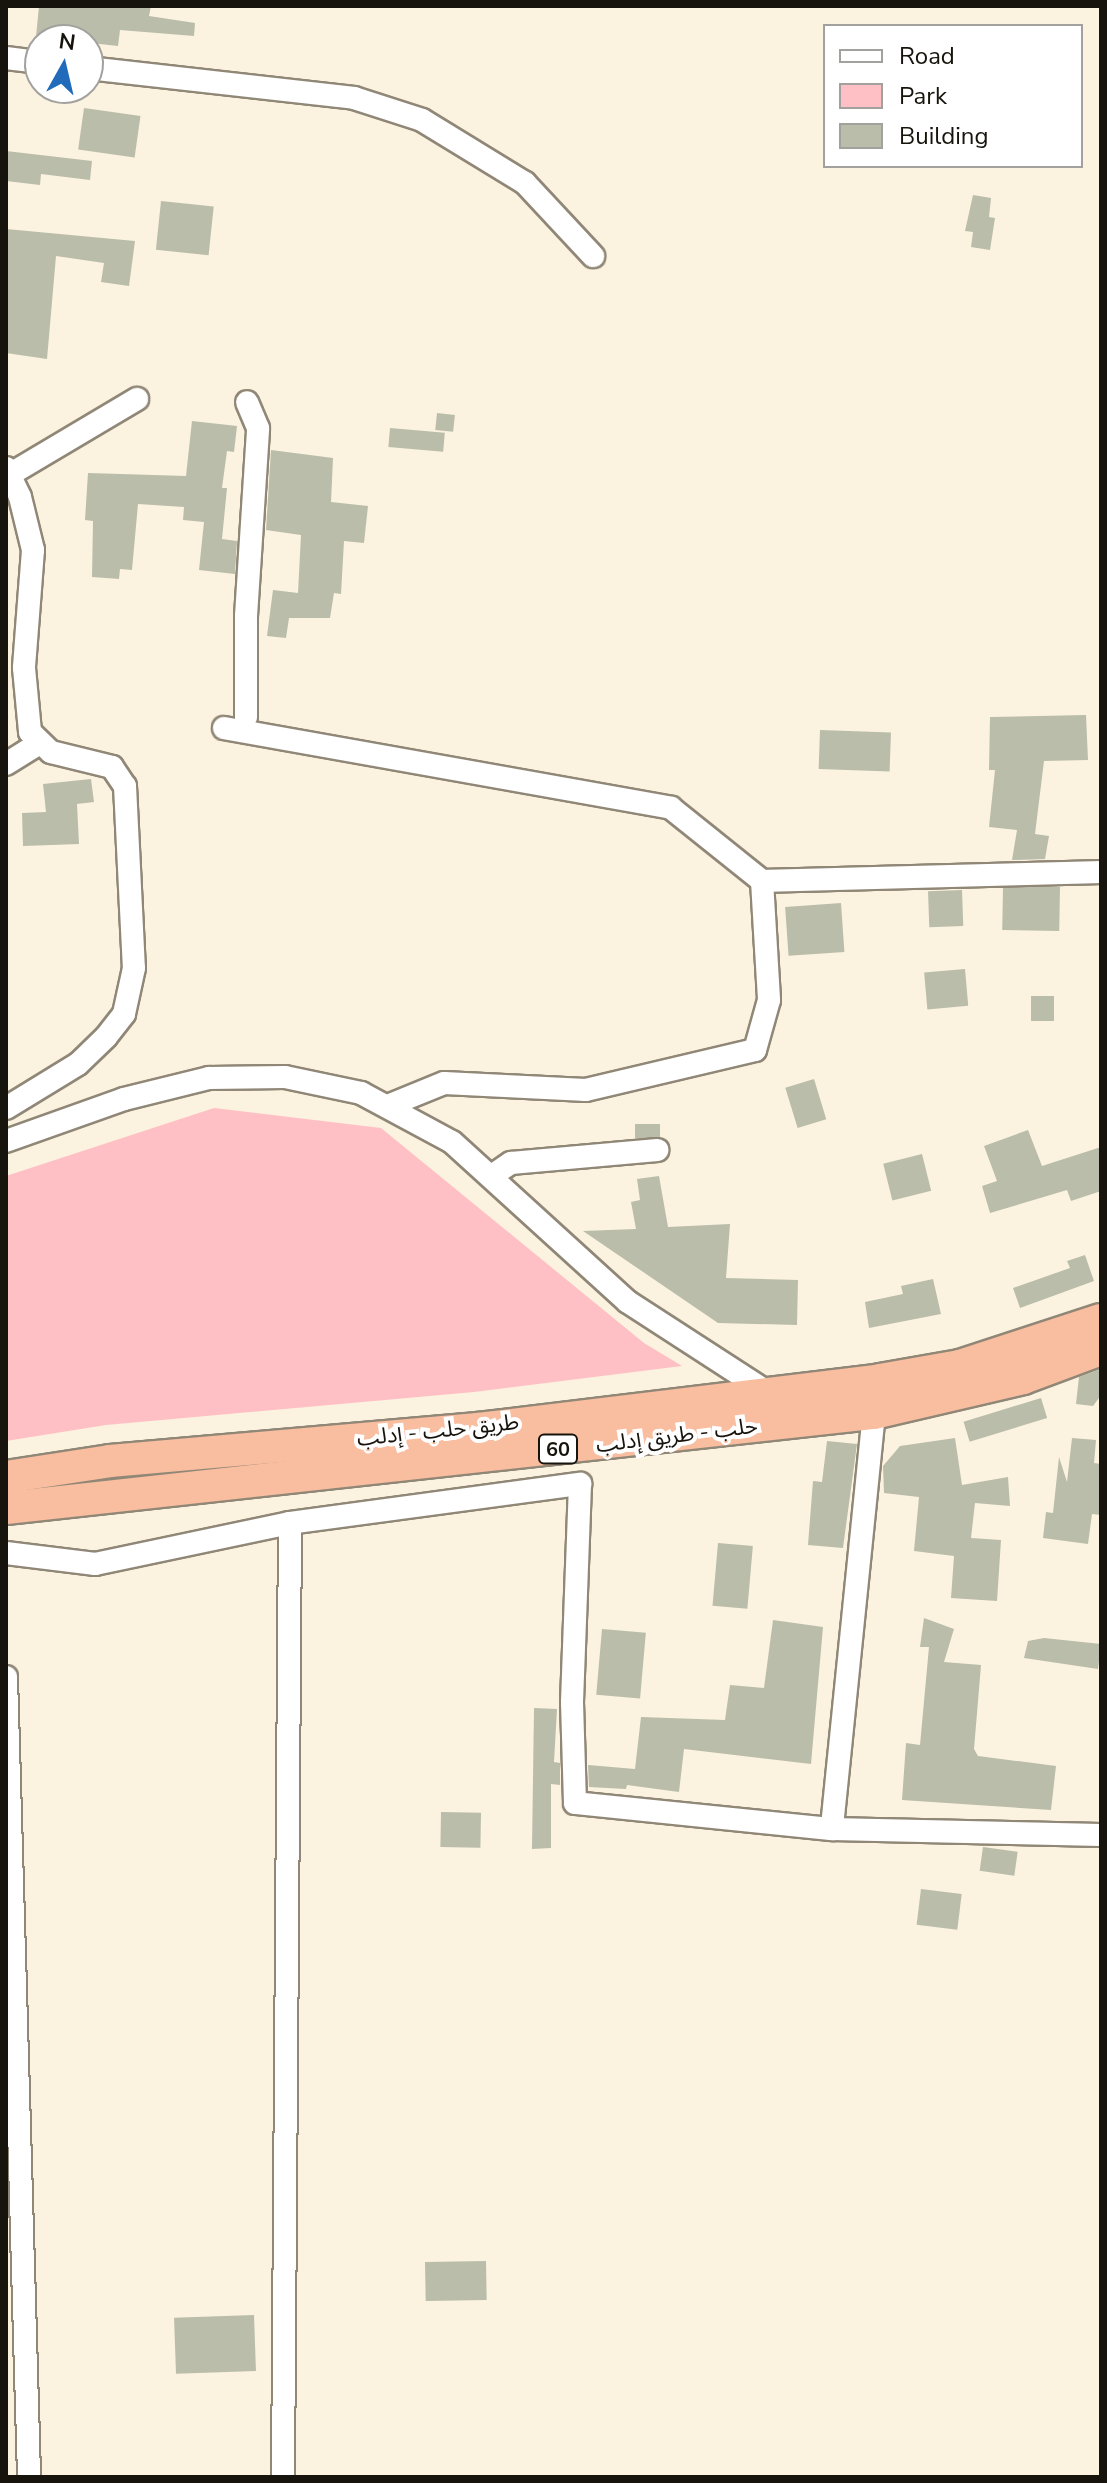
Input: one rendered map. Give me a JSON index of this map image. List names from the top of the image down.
{
  "streets": {
    "highway": ["طريق حلب - إدلب", "حلب - طريق إدلب", "60"]
  },
  "legend": ["Road", "Park", "Building"],
  "north": "top"
}
